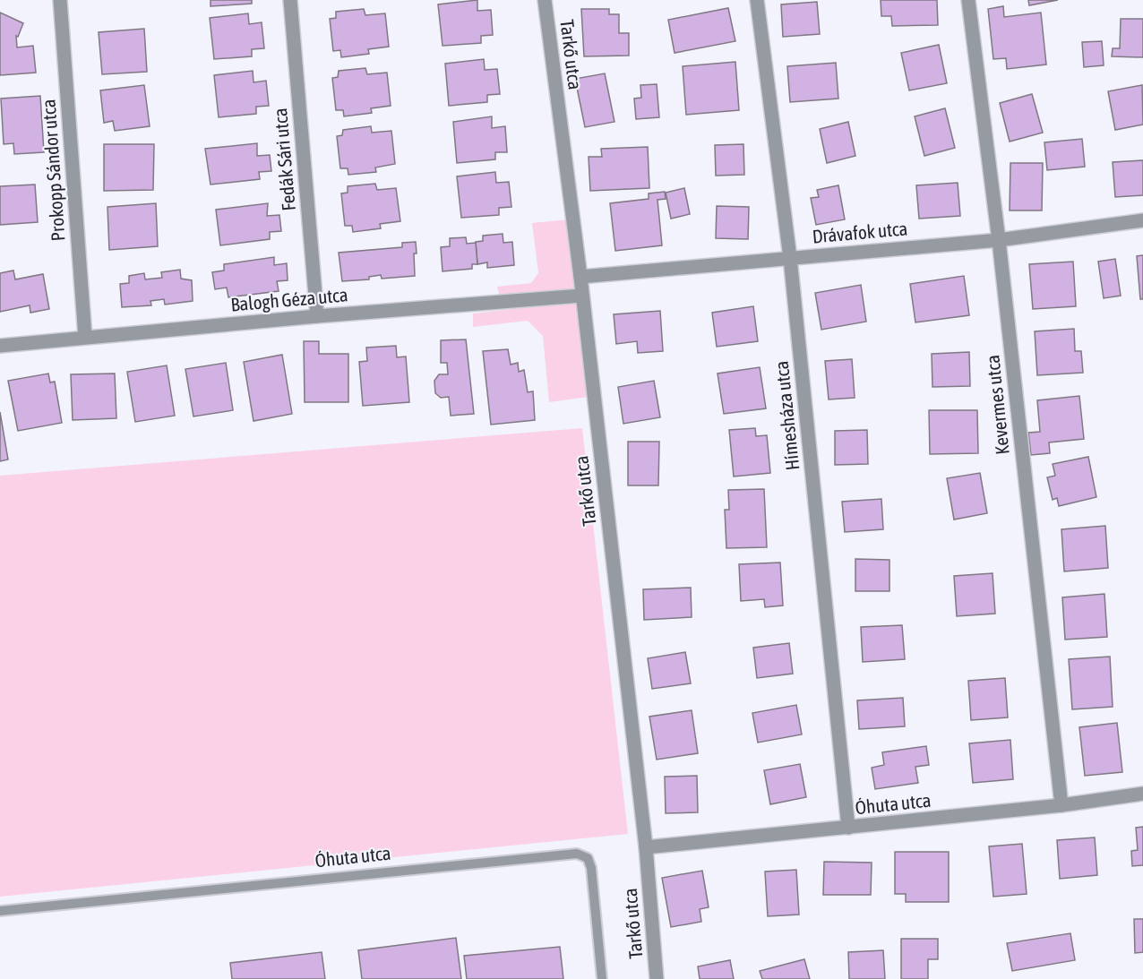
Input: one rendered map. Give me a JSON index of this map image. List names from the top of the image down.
{
  "streets": {
    "street": [
      "Tarkő utca",
      "Fedák Sári utca",
      "Prokopp Sándor utca",
      "Drávafok utca",
      "Balogh Géza utca",
      "Kevermes utca",
      "Hímesháza utca",
      "Óhuta utca"
    ]
  },
  "crossings": [
    ["Tarkő utca", "Drávafok utca"],
    ["Tarkő utca", "Balogh Géza utca"],
    ["Tarkő utca", "Óhuta utca"],
    ["Fedák Sári utca", "Balogh Géza utca"],
    ["Prokopp Sándor utca", "Balogh Géza utca"],
    ["Drávafok utca", "Kevermes utca"],
    ["Drávafok utca", "Hímesháza utca"],
    ["Kevermes utca", "Óhuta utca"],
    ["Hímesháza utca", "Óhuta utca"]
  ]
}
